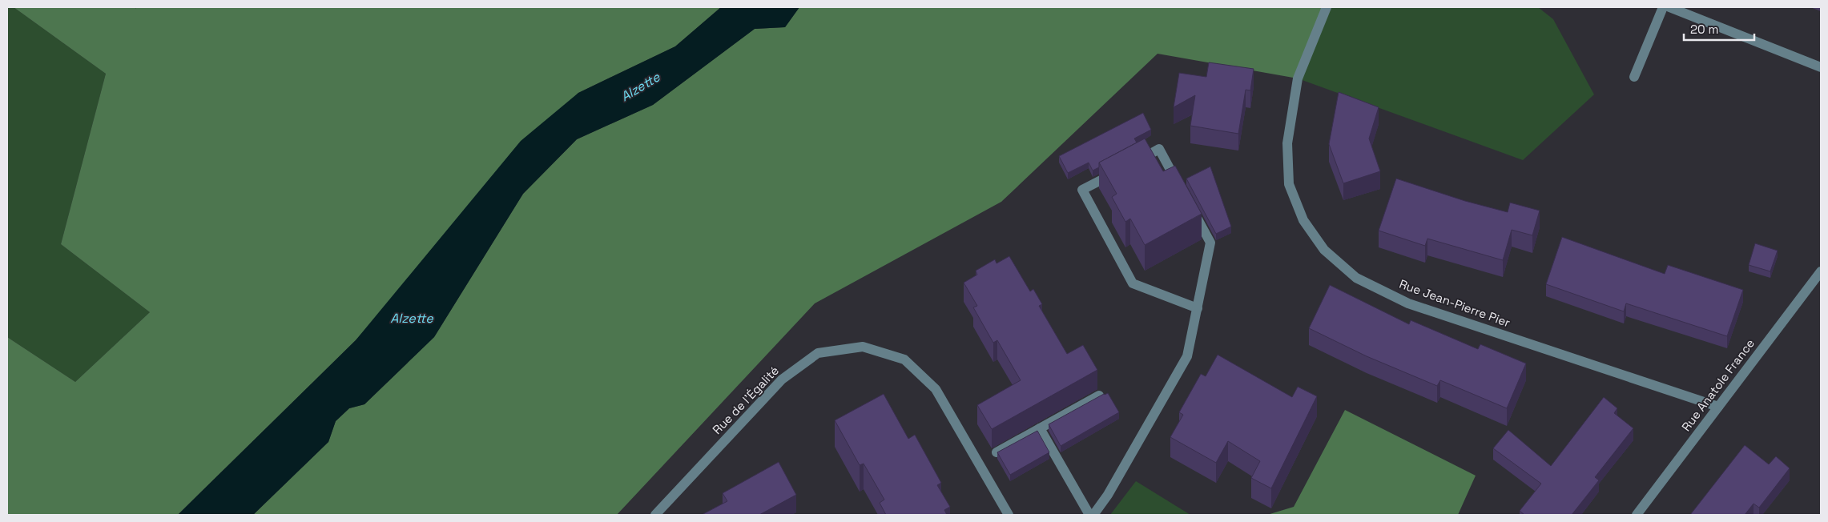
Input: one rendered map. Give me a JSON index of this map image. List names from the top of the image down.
{
  "streets": {
    "street": ["Rue Jean-Pierre Pier", "Rue Anatole France", "Rue de l'Égalité"]
  },
  "crossings": [
    ["Rue Jean-Pierre Pier", "Rue Anatole France"]
  ],
  "water": ["Alzette"],
  "scale_bar": "20 m"
}
